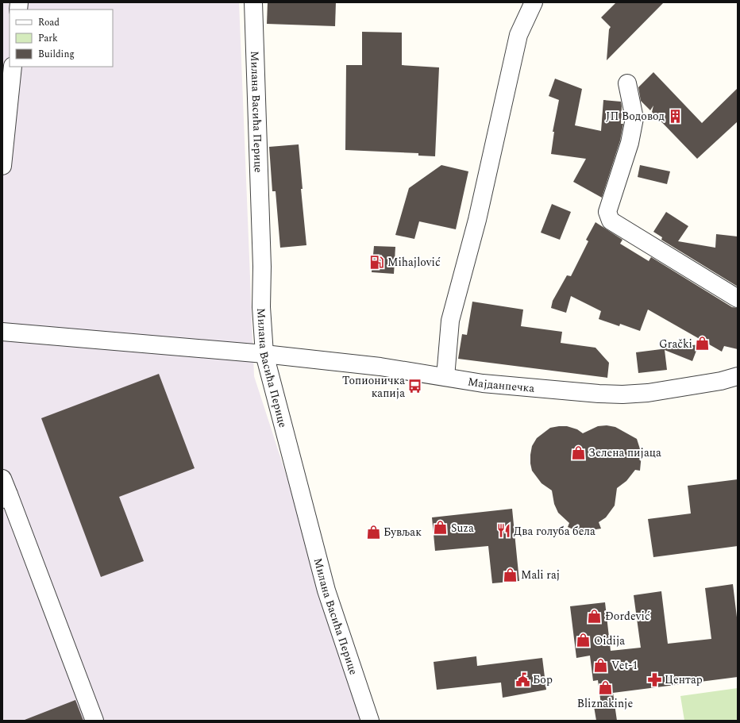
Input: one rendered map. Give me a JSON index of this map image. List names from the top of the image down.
{
  "streets": {
    "street": ["Милана Васића Перице", "Мајданпечка"]
  },
  "crossings": [
    ["Милана Васића Перице", "Мајданпечка"]
  ],
  "places": {
    "building": ["ЈП Водовод"],
    "fuel station": ["Mihajlović"],
    "shop": [
      "Grački",
      "Зелена пијаца",
      "Suza",
      "Бувљак",
      "Mali raj",
      "Đorđević",
      "Oidija",
      "Vet-1",
      "Bliznakinje"
    ],
    "bus stop": ["Топионичка капија"],
    "restaurant": ["Два голуба бела"],
    "public building": ["Бор"],
    "pharmacy": ["Центар"]
  },
  "legend": ["Road", "Park", "Building"]
}
